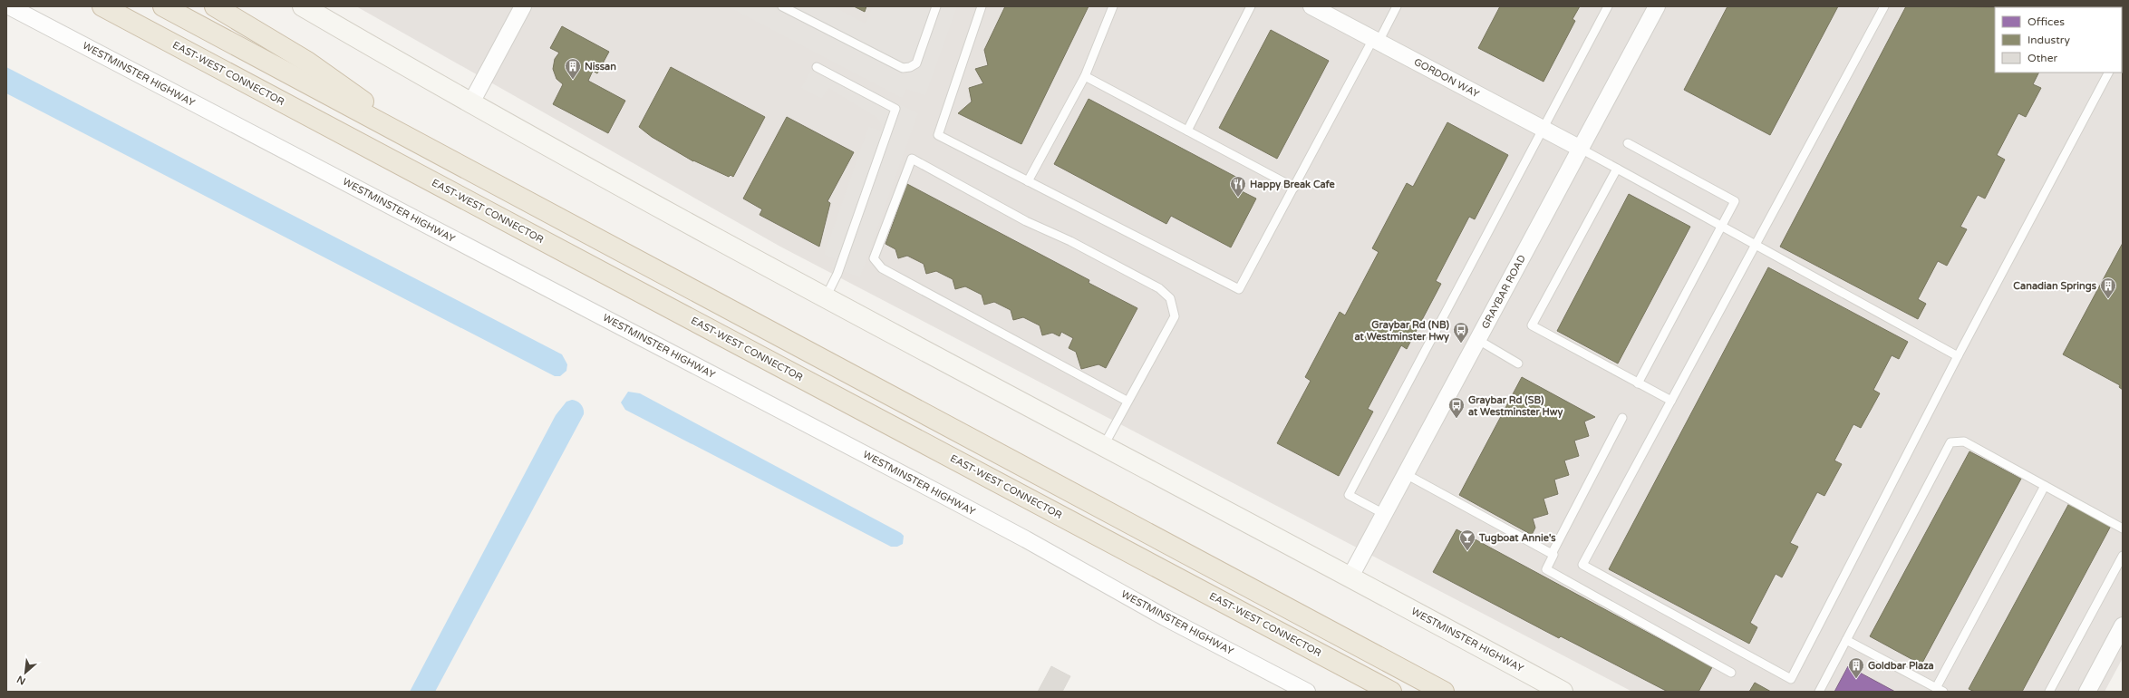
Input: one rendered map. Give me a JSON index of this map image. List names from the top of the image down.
{
  "streets": {
    "highway": ["EAST-WEST CONNECTOR"],
    "main road": ["WESTMINSTER HIGHWAY"],
    "street": ["GORDON WAY", "GRAYBAR ROAD"]
  },
  "crossings": [
    ["WESTMINSTER HIGHWAY", "GRAYBAR ROAD"],
    ["GORDON WAY", "GRAYBAR ROAD"]
  ],
  "places": {
    "building": ["Nissan", "Canadian Springs", "Goldbar Plaza"],
    "restaurant": ["Happy Break Cafe"],
    "bus stop": ["Graybar Rd (NB) at Westminster Hwy", "Graybar Rd (SB) at Westminster Hwy"],
    "bar": ["Tugboat Annie's"]
  },
  "legend": ["Offices", "Industry", "Other"],
  "north": "bottom left"
}
